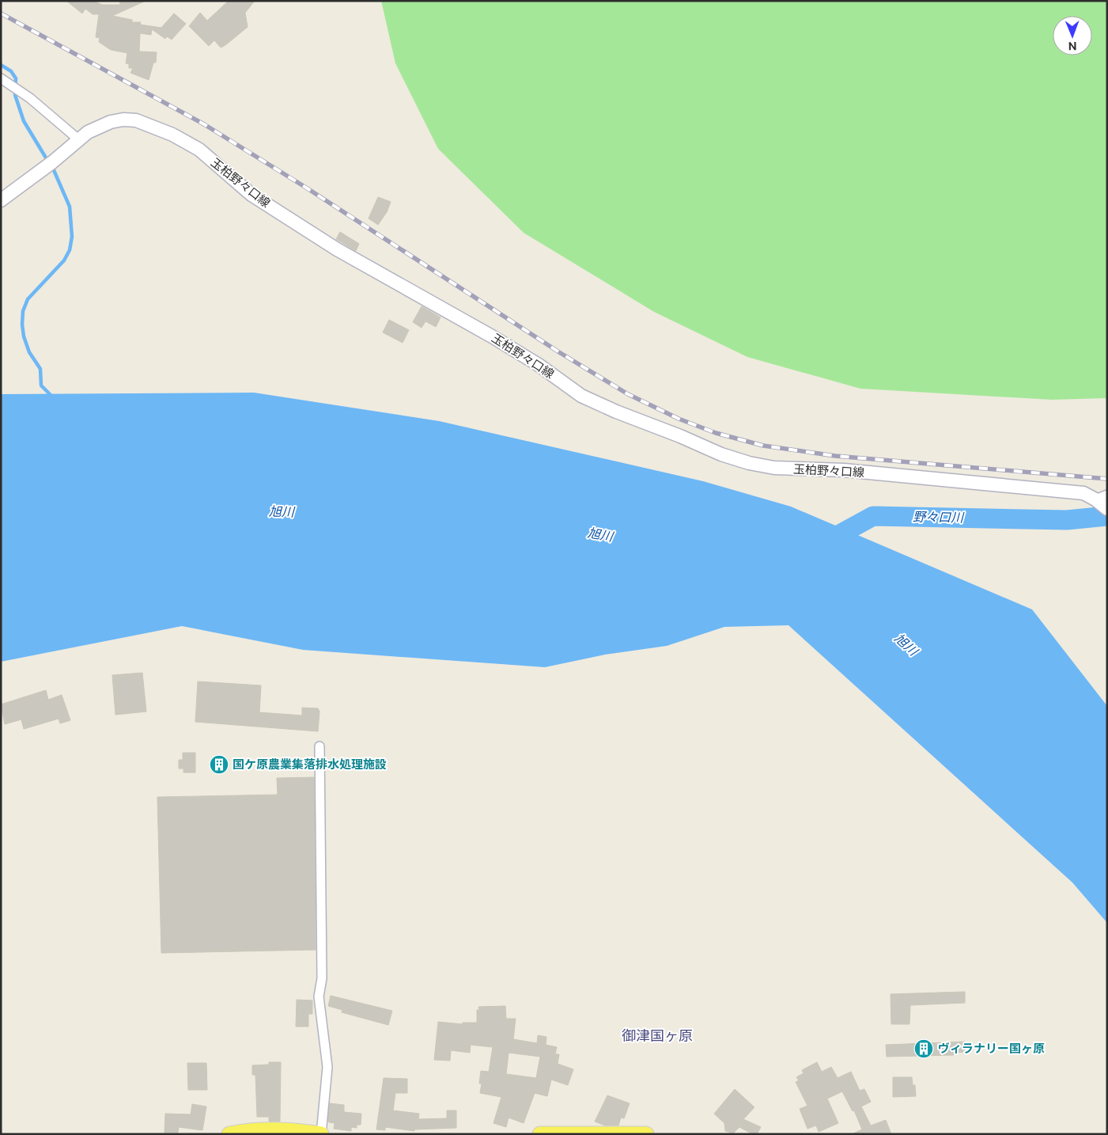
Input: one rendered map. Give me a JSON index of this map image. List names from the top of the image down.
{
  "streets": {
    "main road": ["玉柏野々口線"]
  },
  "districts": ["御津国ヶ原"],
  "water": ["旭川", "野々口川"],
  "places": {
    "building": ["国ケ原農業集落排水処理施設", "ヴィラナリー国ヶ原"]
  },
  "north": "bottom"
}
